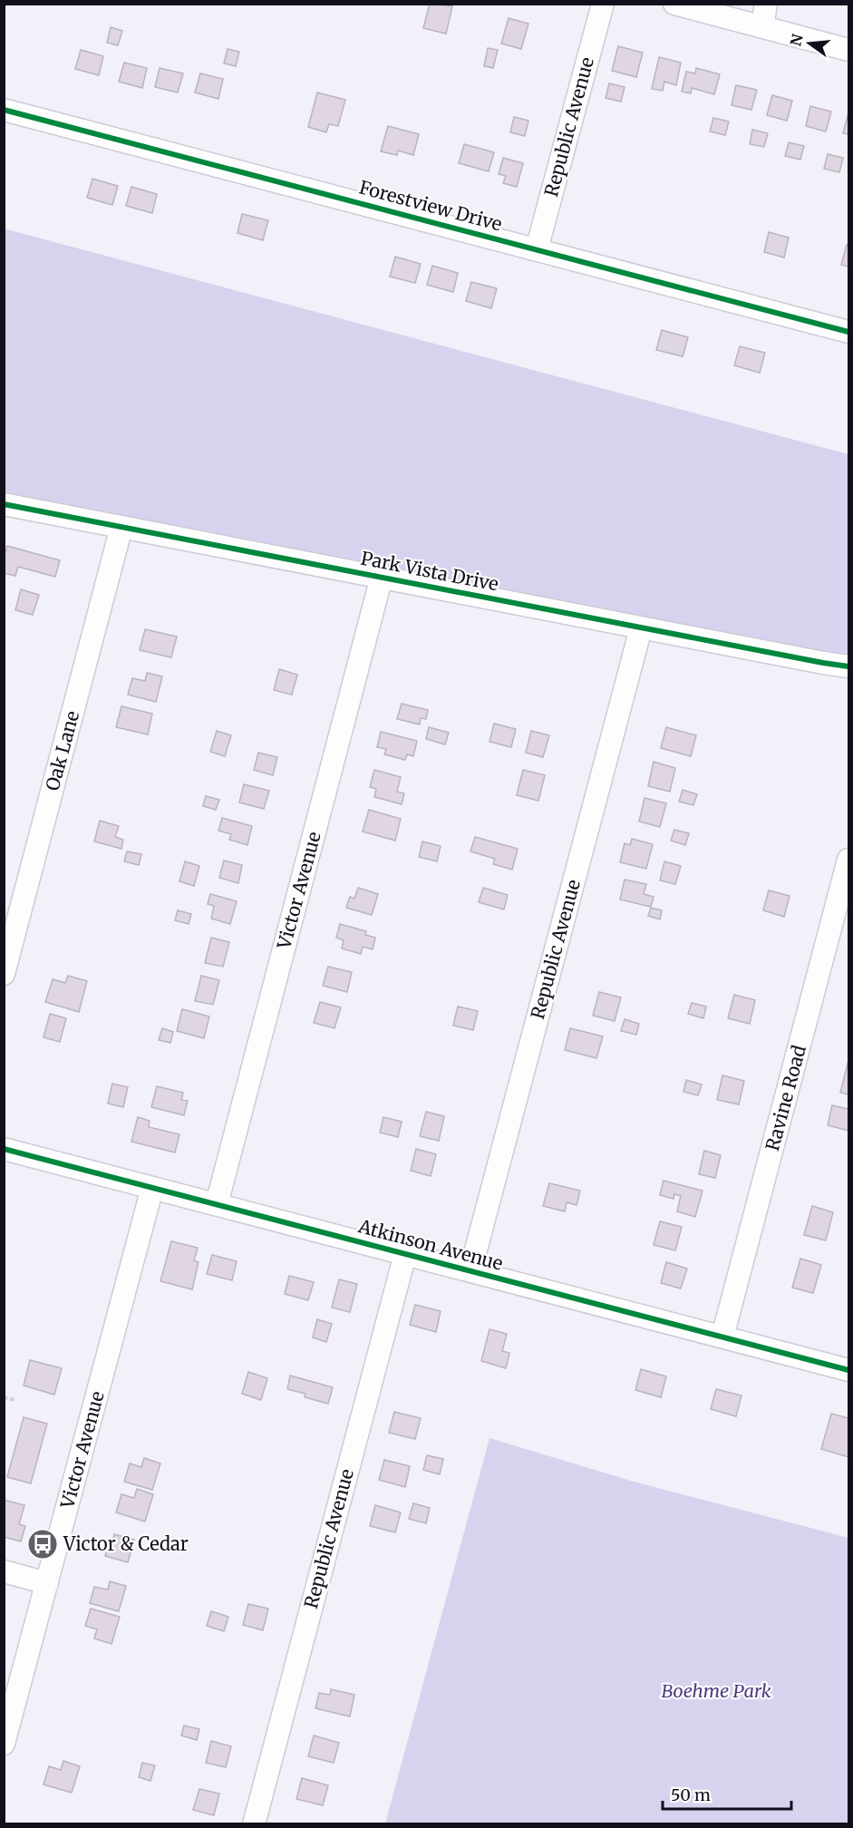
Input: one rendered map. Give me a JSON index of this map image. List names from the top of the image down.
{
  "streets": {
    "street": [
      "Republic Avenue",
      "Forestview Drive",
      "Park Vista Drive",
      "Oak Lane",
      "Victor Avenue",
      "Ravine Road",
      "Atkinson Avenue"
    ]
  },
  "crossings": [
    ["Republic Avenue", "Forestview Drive"],
    ["Republic Avenue", "Park Vista Drive"],
    ["Republic Avenue", "Atkinson Avenue"],
    ["Park Vista Drive", "Oak Lane"],
    ["Park Vista Drive", "Victor Avenue"],
    ["Victor Avenue", "Atkinson Avenue"],
    ["Ravine Road", "Atkinson Avenue"]
  ],
  "parks": ["Boehme Park"],
  "places": {
    "bus stop": ["Victor & Cedar"]
  },
  "scale_bar": "50 m",
  "north": "left"
}
